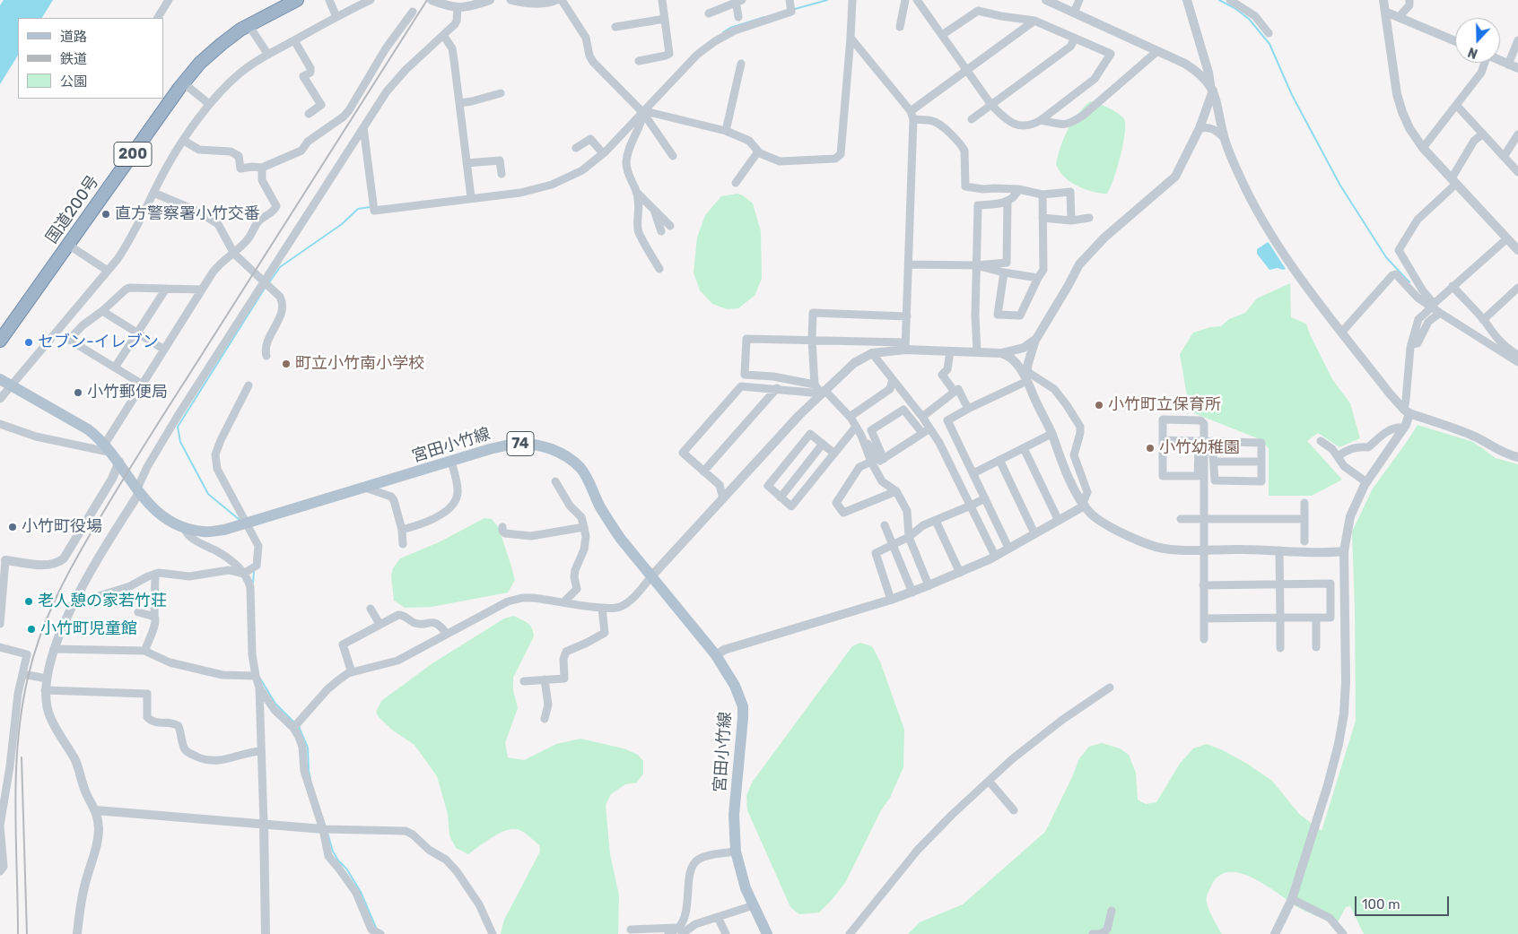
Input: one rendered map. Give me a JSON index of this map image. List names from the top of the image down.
{
  "streets": {
    "highway": ["200", "国道200号"],
    "main road": ["74", "宮田小竹線"]
  },
  "places": [
    "直方警察署小竹交番",
    "セブン-イレブン",
    "町立小竹南小学校",
    "小竹郵便局",
    "小竹町立保育所",
    "小竹幼稚園",
    "小竹町役場",
    "老人憩の家若竹荘",
    "小竹町児童館"
  ],
  "legend": ["道路", "鉄道", "公園"],
  "scale_bar": "100 m",
  "north": "bottom"
}
